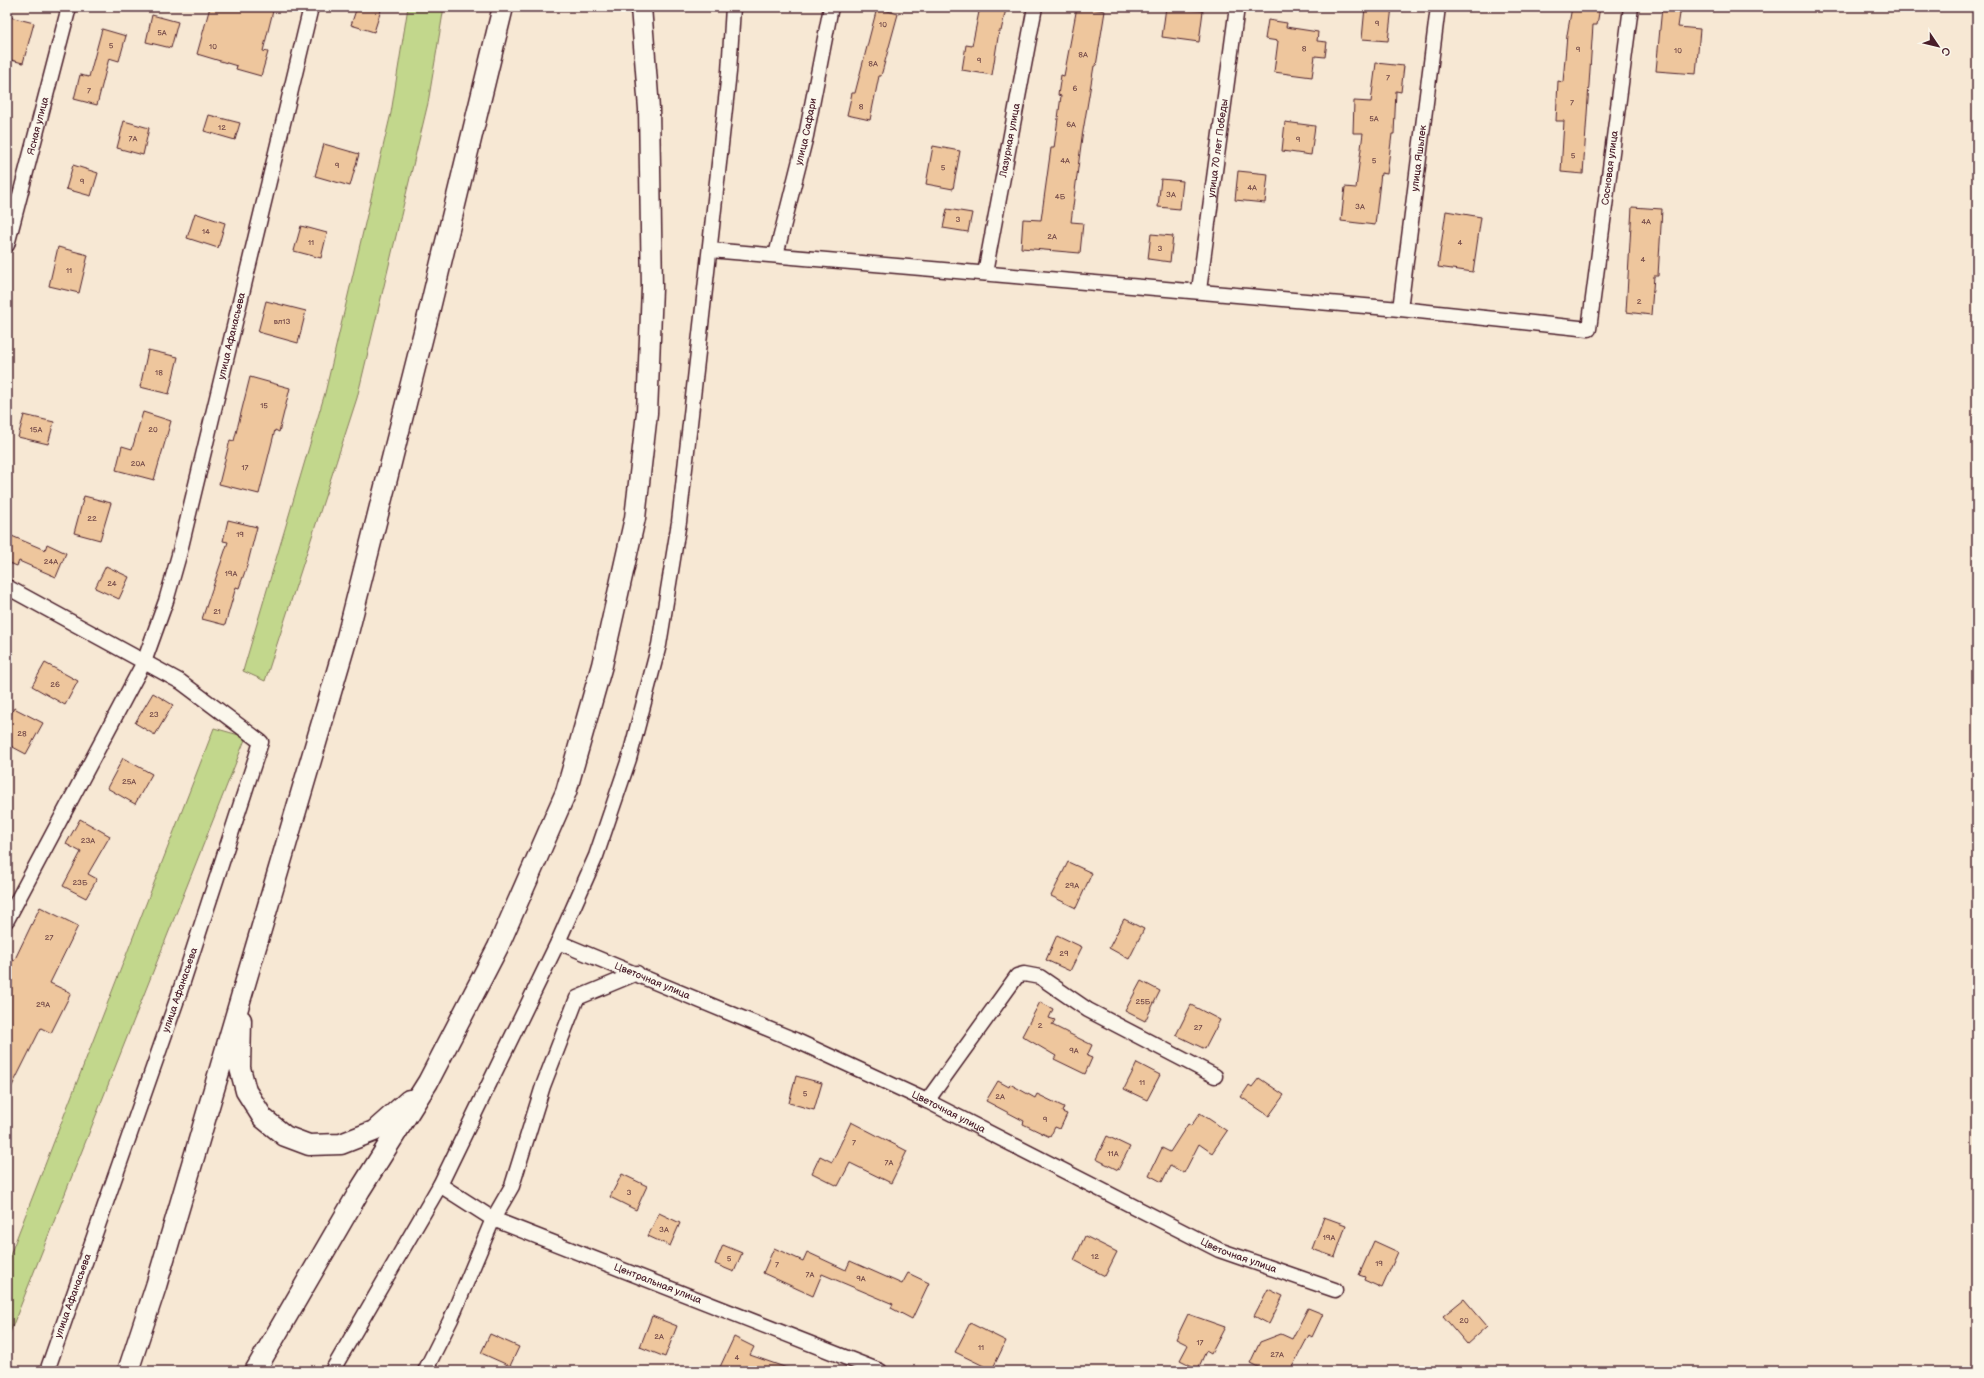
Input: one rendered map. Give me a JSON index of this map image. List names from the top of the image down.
{
  "streets": {
    "street": [
      "Ясная улица",
      "улица Сафари",
      "Лазурная улица",
      "улица 70 лет Победы",
      "улица Яшьлек",
      "Сосновая улица",
      "улица Афанасьева",
      "Цветочная улица",
      "Центральная улица"
    ]
  },
  "crossings": [
    ["улица Яшьлек", "Сосновая улица"]
  ],
  "house_numbers": [
    "9",
    "10",
    "5А",
    "5",
    "10",
    "8",
    "9",
    "10",
    "8А",
    "9",
    "8А",
    "7",
    "6",
    "7",
    "7",
    "8",
    "5А",
    "6А",
    "12",
    "7А",
    "9",
    "5",
    "4А",
    "5",
    "9",
    "5",
    "9",
    "4А",
    "3А",
    "4Б",
    "3А",
    "3",
    "4А",
    "14",
    "2А",
    "11",
    "4",
    "3",
    "4",
    "11",
    "2",
    "вл13",
    "18",
    "15",
    "15А",
    "20",
    "20А",
    "17",
    "22",
    "19",
    "24А",
    "19А",
    "24",
    "21",
    "26",
    "23",
    "28",
    "25А",
    "23А",
    "23Б",
    "29А",
    "27",
    "29",
    "25Б",
    "29А",
    "2",
    "27",
    "9А",
    "11",
    "5",
    "2А",
    "9",
    "7",
    "11А",
    "7А",
    "3",
    "3А",
    "19А",
    "12",
    "5",
    "19",
    "7",
    "7А",
    "9А",
    "20",
    "2А",
    "17",
    "11",
    "27А",
    "4"
  ],
  "north": "bottom right"
}
